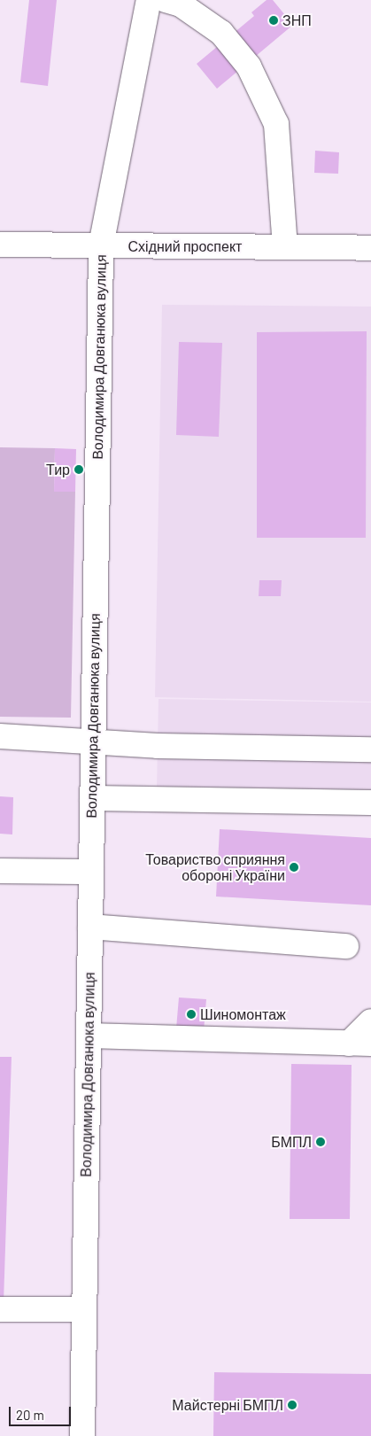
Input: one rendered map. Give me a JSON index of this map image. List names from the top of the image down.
{
  "streets": {
    "main road": ["Східний проспект", "Володимира Довганюка вулиця"]
  },
  "crossings": [
    ["Східний проспект", "Володимира Довганюка вулиця"]
  ],
  "places": [
    "ЗНП",
    "Тир",
    "Товариство сприяння обороні України",
    "Шиномонтаж",
    "БМПЛ",
    "Майстерні БМПЛ"
  ],
  "scale_bar": "20 m"
}
